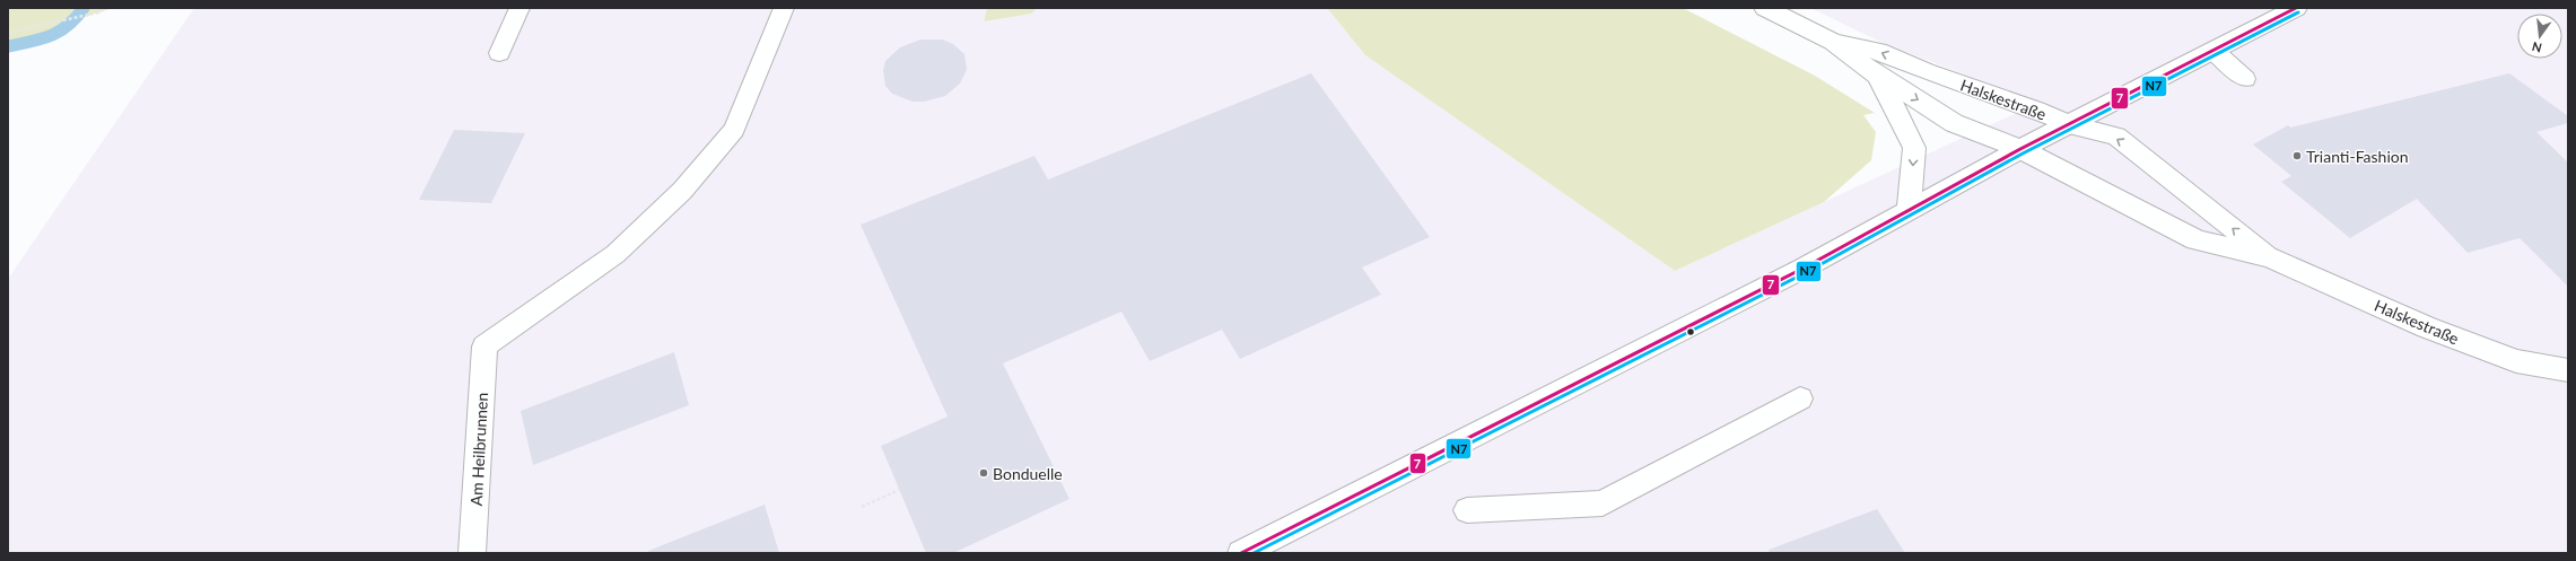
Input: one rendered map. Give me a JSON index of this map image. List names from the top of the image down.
{
  "streets": {
    "street": ["Halskestraße"],
    "lane": ["Am Heilbrunnen"]
  },
  "places": ["Trianti-Fashion", "Bonduelle"],
  "lines": ["transit line 7", "transit line N7"],
  "north": "bottom"
}
